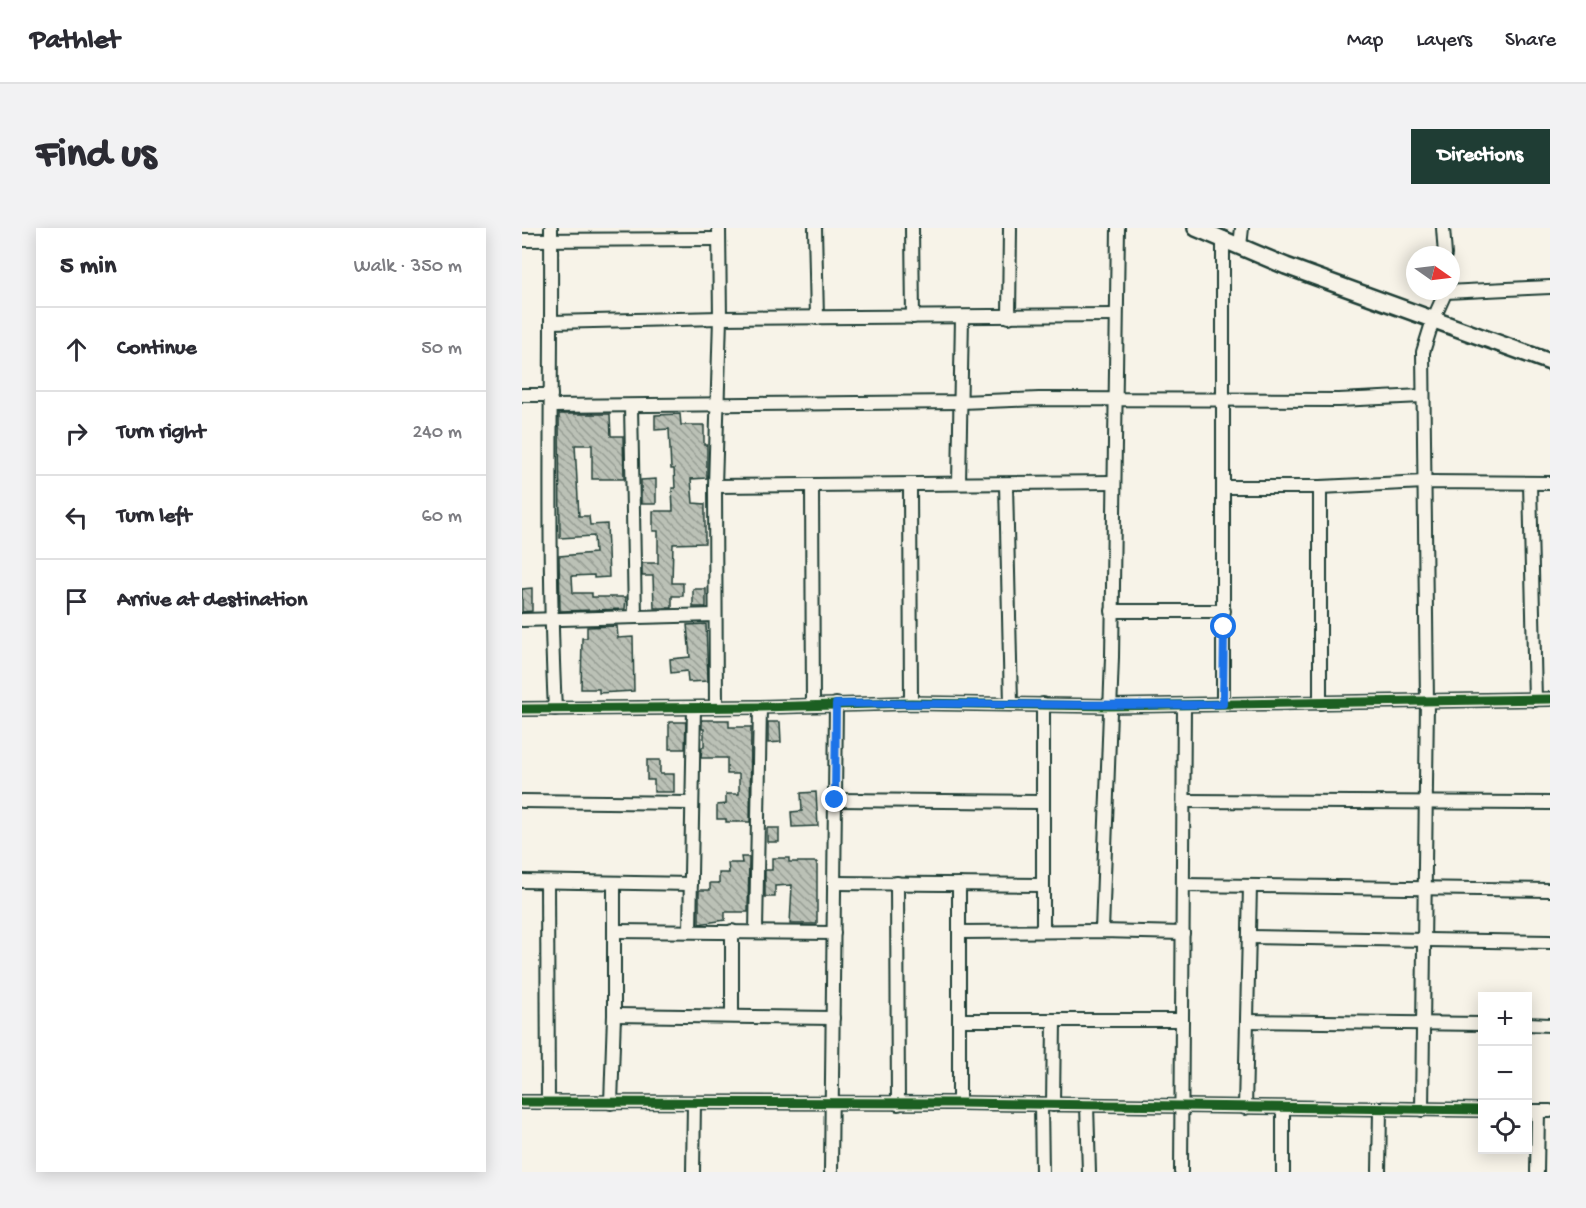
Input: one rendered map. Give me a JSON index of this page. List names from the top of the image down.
{
  "north": "right",
  "page": {
    "header": "Pathlet",
    "nav": ["Map", "Layers", "Share"],
    "buttons": "Directions",
    "title": "Find us",
    "heading": ["5 min", "Walk · 350 m"],
    "list": [
      ["Continue", "50 m"],
      ["Turn right", "240 m"],
      ["Turn left", "60 m"],
      "Arrive at destination"
    ],
    "map_buttons": ["+", "−"]
  }
}
